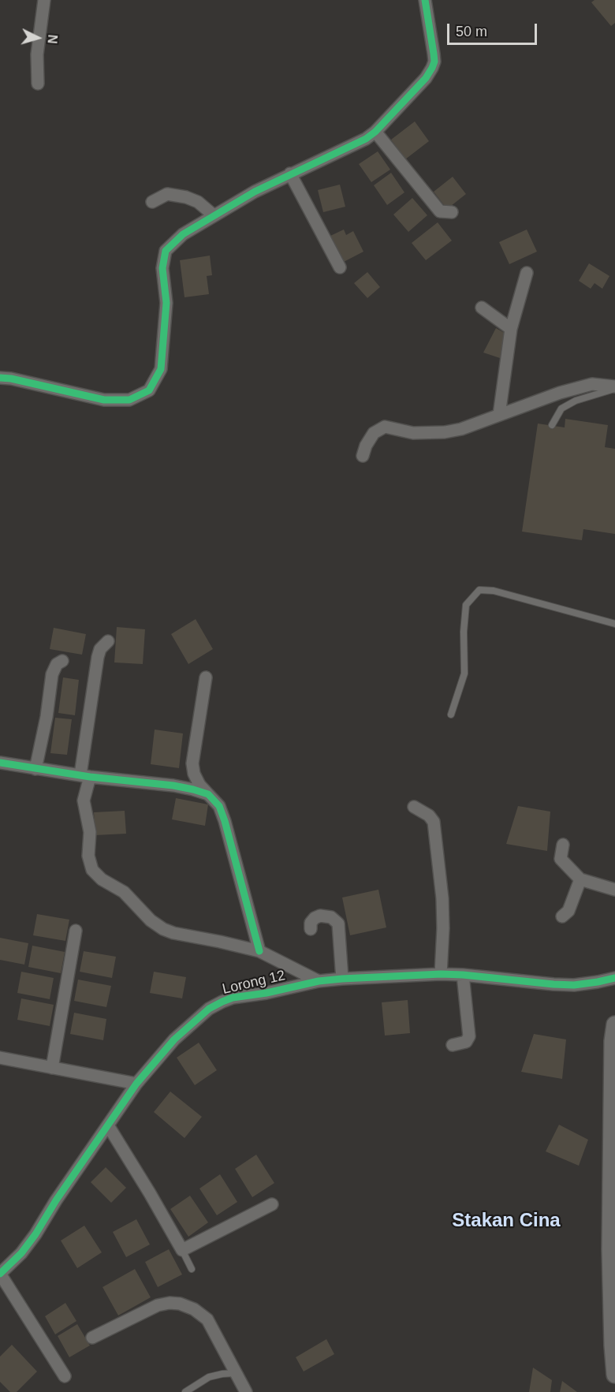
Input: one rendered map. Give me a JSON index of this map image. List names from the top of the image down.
{
  "streets": {
    "street": ["Lorong 12"]
  },
  "districts": ["Stakan Cina"],
  "scale_bar": "50 m",
  "north": "right"
}
